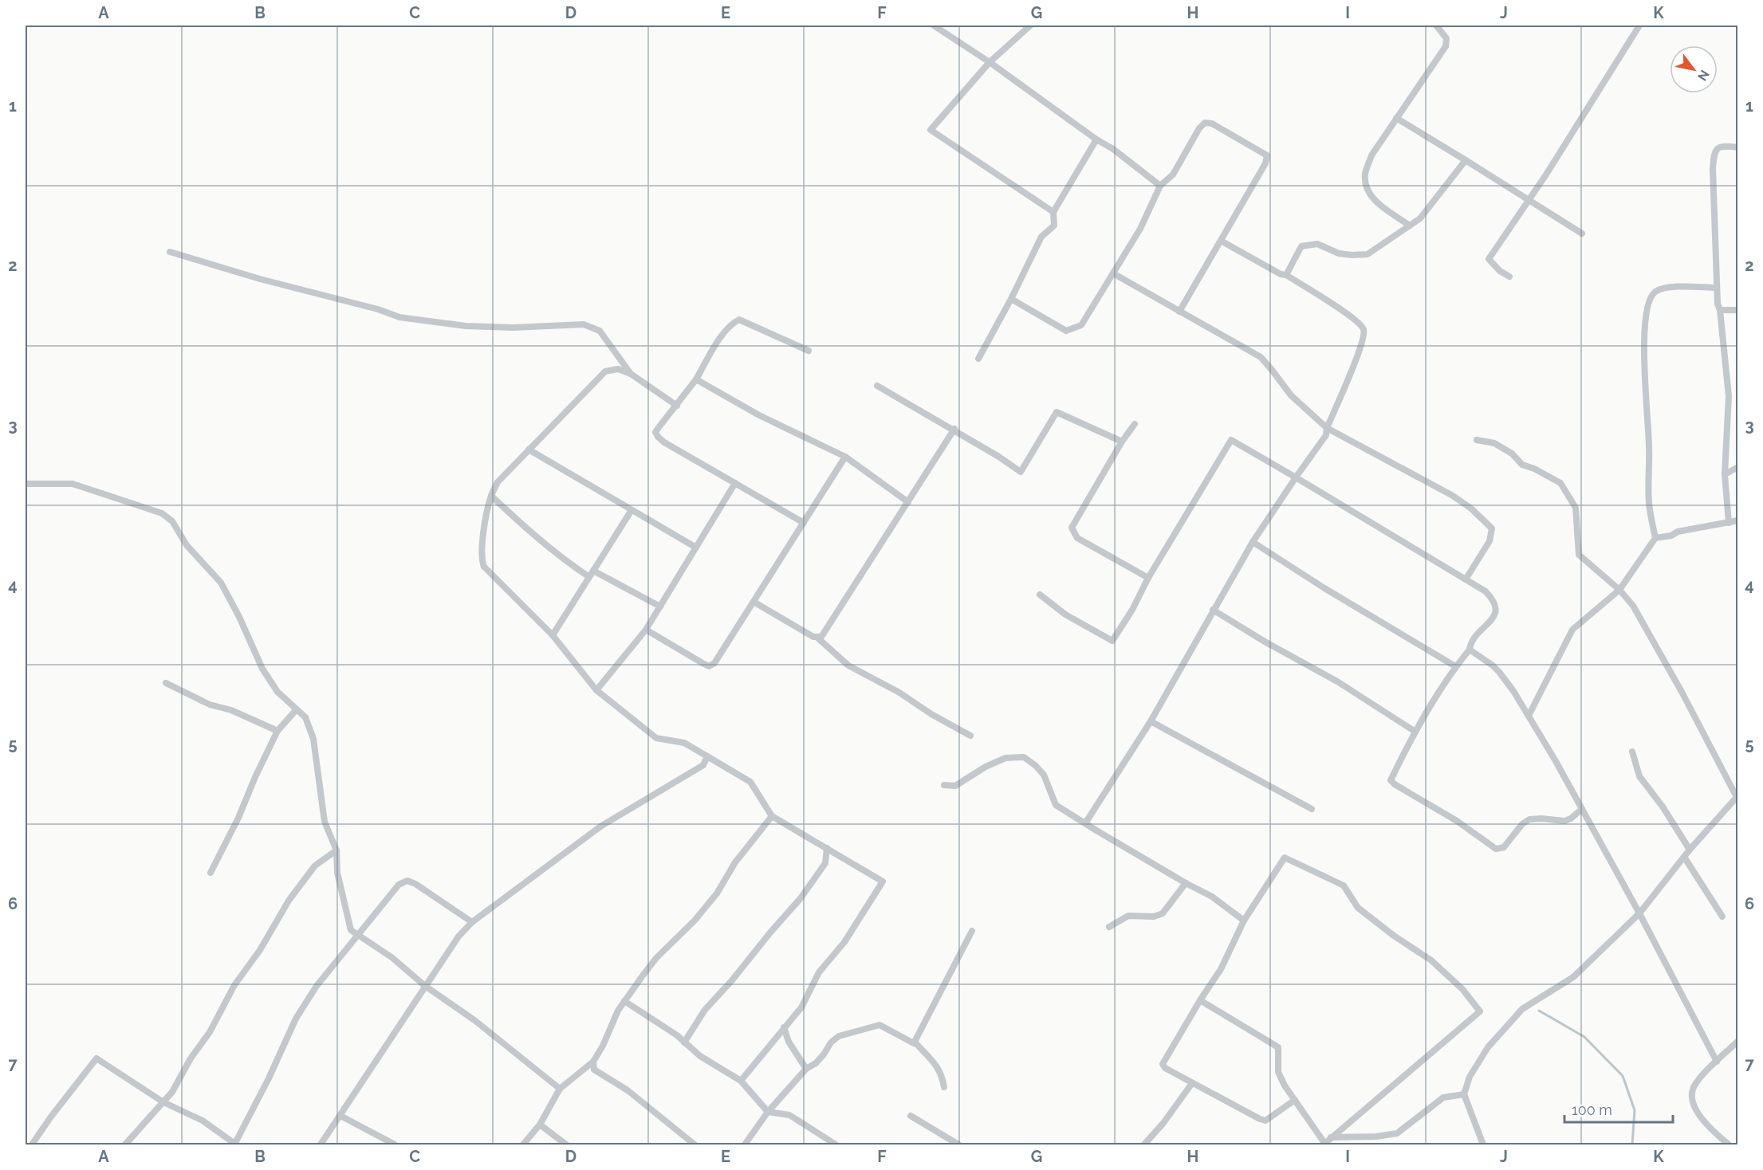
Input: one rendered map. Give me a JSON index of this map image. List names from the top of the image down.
{
  "scale_bar": "100 m",
  "north": "bottom right",
  "grid": {
    "columns": [
      "A",
      "B",
      "C",
      "D",
      "E",
      "F",
      "G",
      "H",
      "I",
      "J",
      "K"
    ],
    "rows": [
      "1",
      "2",
      "3",
      "4",
      "5",
      "6",
      "7"
    ]
  }
}
